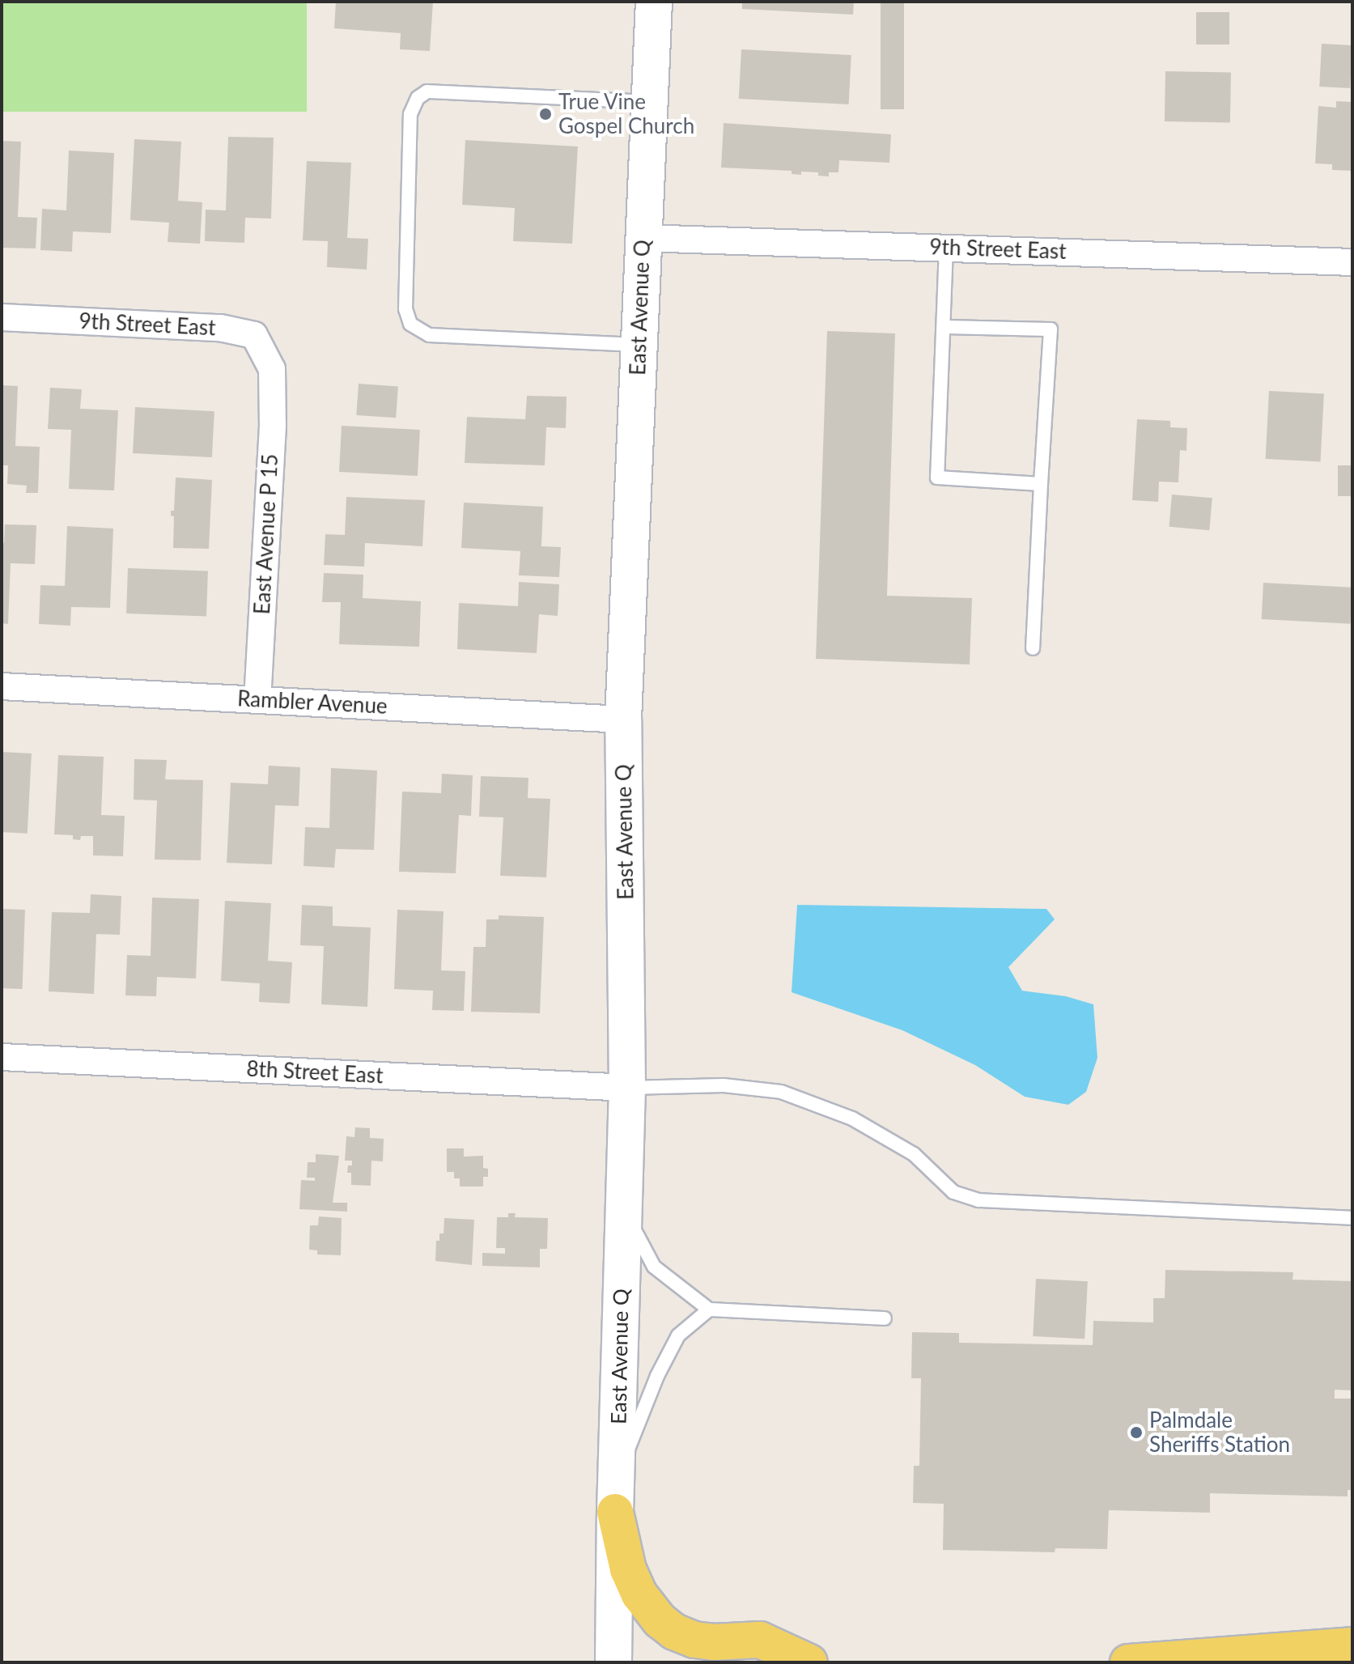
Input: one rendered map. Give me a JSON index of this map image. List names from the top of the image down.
{
  "streets": {
    "main road": ["East Avenue Q"],
    "street": [
      "9th Street East",
      "East Avenue P 15",
      "Rambler Avenue",
      "8th Street East"
    ]
  },
  "crossings": [
    ["9th Street East", "East Avenue Q"],
    ["9th Street East", "East Avenue P 15"],
    ["East Avenue Q", "Rambler Avenue"],
    ["East Avenue Q", "8th Street East"],
    ["East Avenue P 15", "Rambler Avenue"]
  ],
  "places": ["True Vine Gospel Church", "Palmdale Sheriffs Station"]
}
